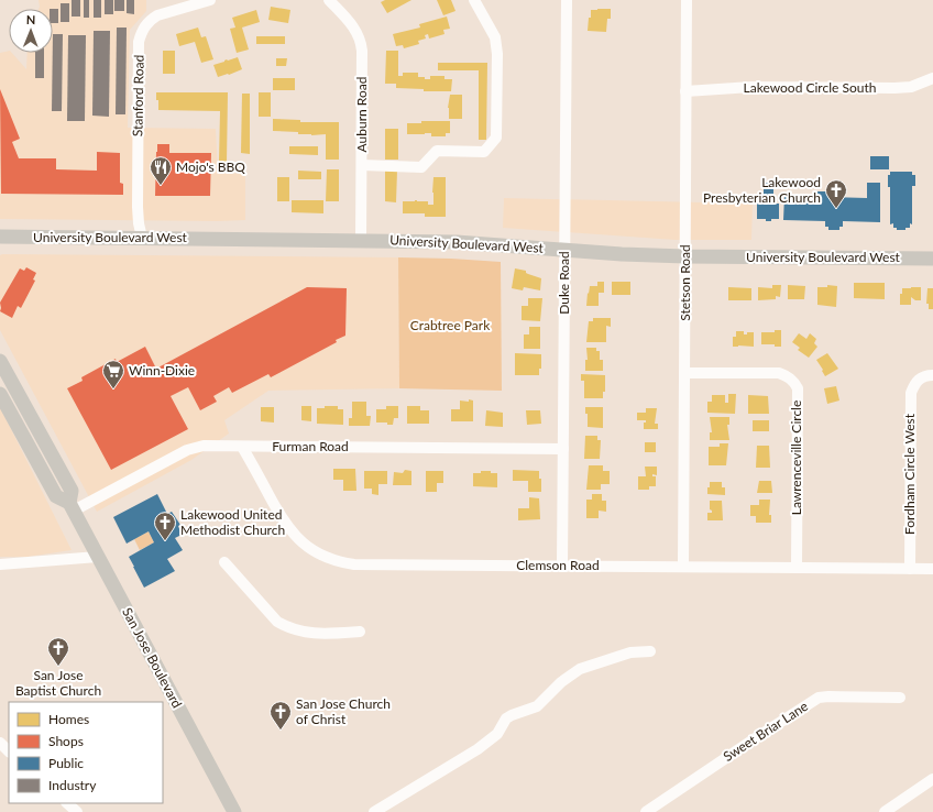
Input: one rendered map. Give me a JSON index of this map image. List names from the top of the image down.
{
  "streets": {
    "main road": ["University Boulevard West", "San Jose Boulevard"],
    "street": [
      "Lakewood Circle South",
      "Stanford Road",
      "Auburn Road",
      "Duke Road",
      "Stetson Road",
      "Furman Road",
      "Lawrenceville Circle",
      "Fordham Circle West",
      "Clemson Road",
      "Sweet Briar Lane"
    ]
  },
  "crossings": [
    ["Lakewood Circle South", "Stetson Road"],
    ["Stanford Road", "University Boulevard West"],
    ["Auburn Road", "University Boulevard West"],
    ["University Boulevard West", "Duke Road"],
    ["University Boulevard West", "Stetson Road"],
    ["Duke Road", "Furman Road"],
    ["Duke Road", "Clemson Road"],
    ["Stetson Road", "Lawrenceville Circle"],
    ["Stetson Road", "Clemson Road"],
    ["Furman Road", "Clemson Road"],
    ["Furman Road", "San Jose Boulevard"],
    ["Lawrenceville Circle", "Clemson Road"],
    ["Fordham Circle West", "Clemson Road"]
  ],
  "parks": ["Crabtree Park"],
  "places": {
    "restaurant": ["Mojo's BBQ"],
    "church": [
      "Lakewood Presbyterian Church",
      "Lakewood United Methodist Church",
      "San Jose Baptist Church",
      "San Jose Church of Christ"
    ],
    "supermarket": ["Winn-Dixie"]
  },
  "legend": [
    "Homes",
    "Shops",
    "Public",
    "Industry"
  ],
  "north": "top"
}
